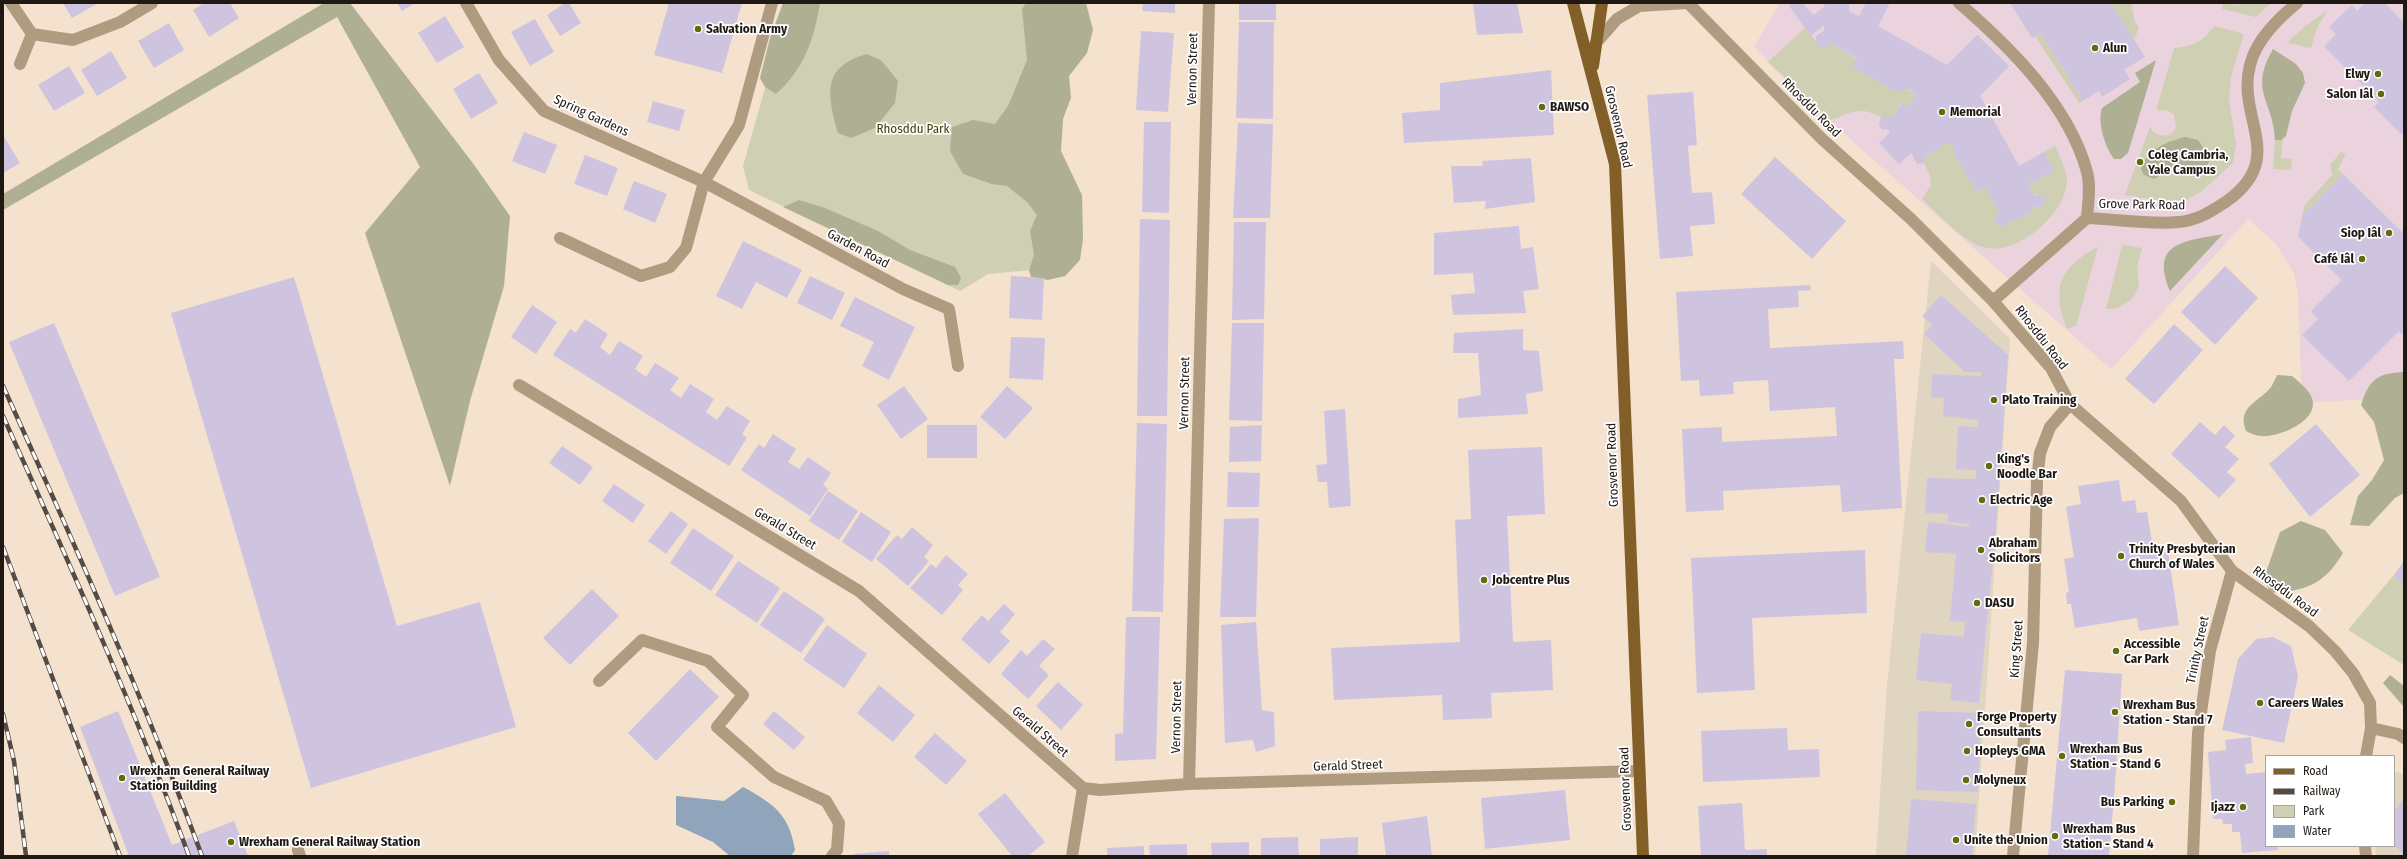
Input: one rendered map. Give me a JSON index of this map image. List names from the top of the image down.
{
  "streets": {
    "main road": ["Grosvenor Road"],
    "street": [
      "Vernon Street",
      "Rhosddu Road",
      "Spring Gardens",
      "Grove Park Road",
      "Garden Road",
      "Gerald Street",
      "King Street",
      "Trinity Street"
    ]
  },
  "crossings": [
    ["Vernon Street", "Gerald Street"],
    ["Rhosddu Road", "Grosvenor Road"],
    ["Rhosddu Road", "Grove Park Road"],
    ["Rhosddu Road", "King Street"],
    ["Rhosddu Road", "Trinity Street"],
    ["Spring Gardens", "Garden Road"],
    ["Grosvenor Road", "Gerald Street"]
  ],
  "parks": ["Rhosddu Park"],
  "places": [
    "Salvation Army",
    "Alun",
    "Elwy",
    "Salon Iâl",
    "BAWSO",
    "Memorial",
    "Coleg Cambria, Yale Campus",
    "Siop Iâl",
    "Café Iâl",
    "Plato Training",
    "King's Noodle Bar",
    "Electric Age",
    "Abraham Solicitors",
    "Trinity Presbyterian Church of Wales",
    "Jobcentre Plus",
    "DASU",
    "Accessible Car Park",
    "Careers Wales",
    "Wrexham Bus Station - Stand 7",
    "Forge Property Consultants",
    "Hopleys GMA",
    "Wrexham Bus Station - Stand 6",
    "Wrexham General Railway Station Building",
    "Molyneux",
    "Bus Parking",
    "Ijazz",
    "Wrexham Bus Station - Stand 4",
    "Unite the Union",
    "Wrexham General Railway Station"
  ],
  "legend": [
    "Road",
    "Railway",
    "Park",
    "Water"
  ]
}
